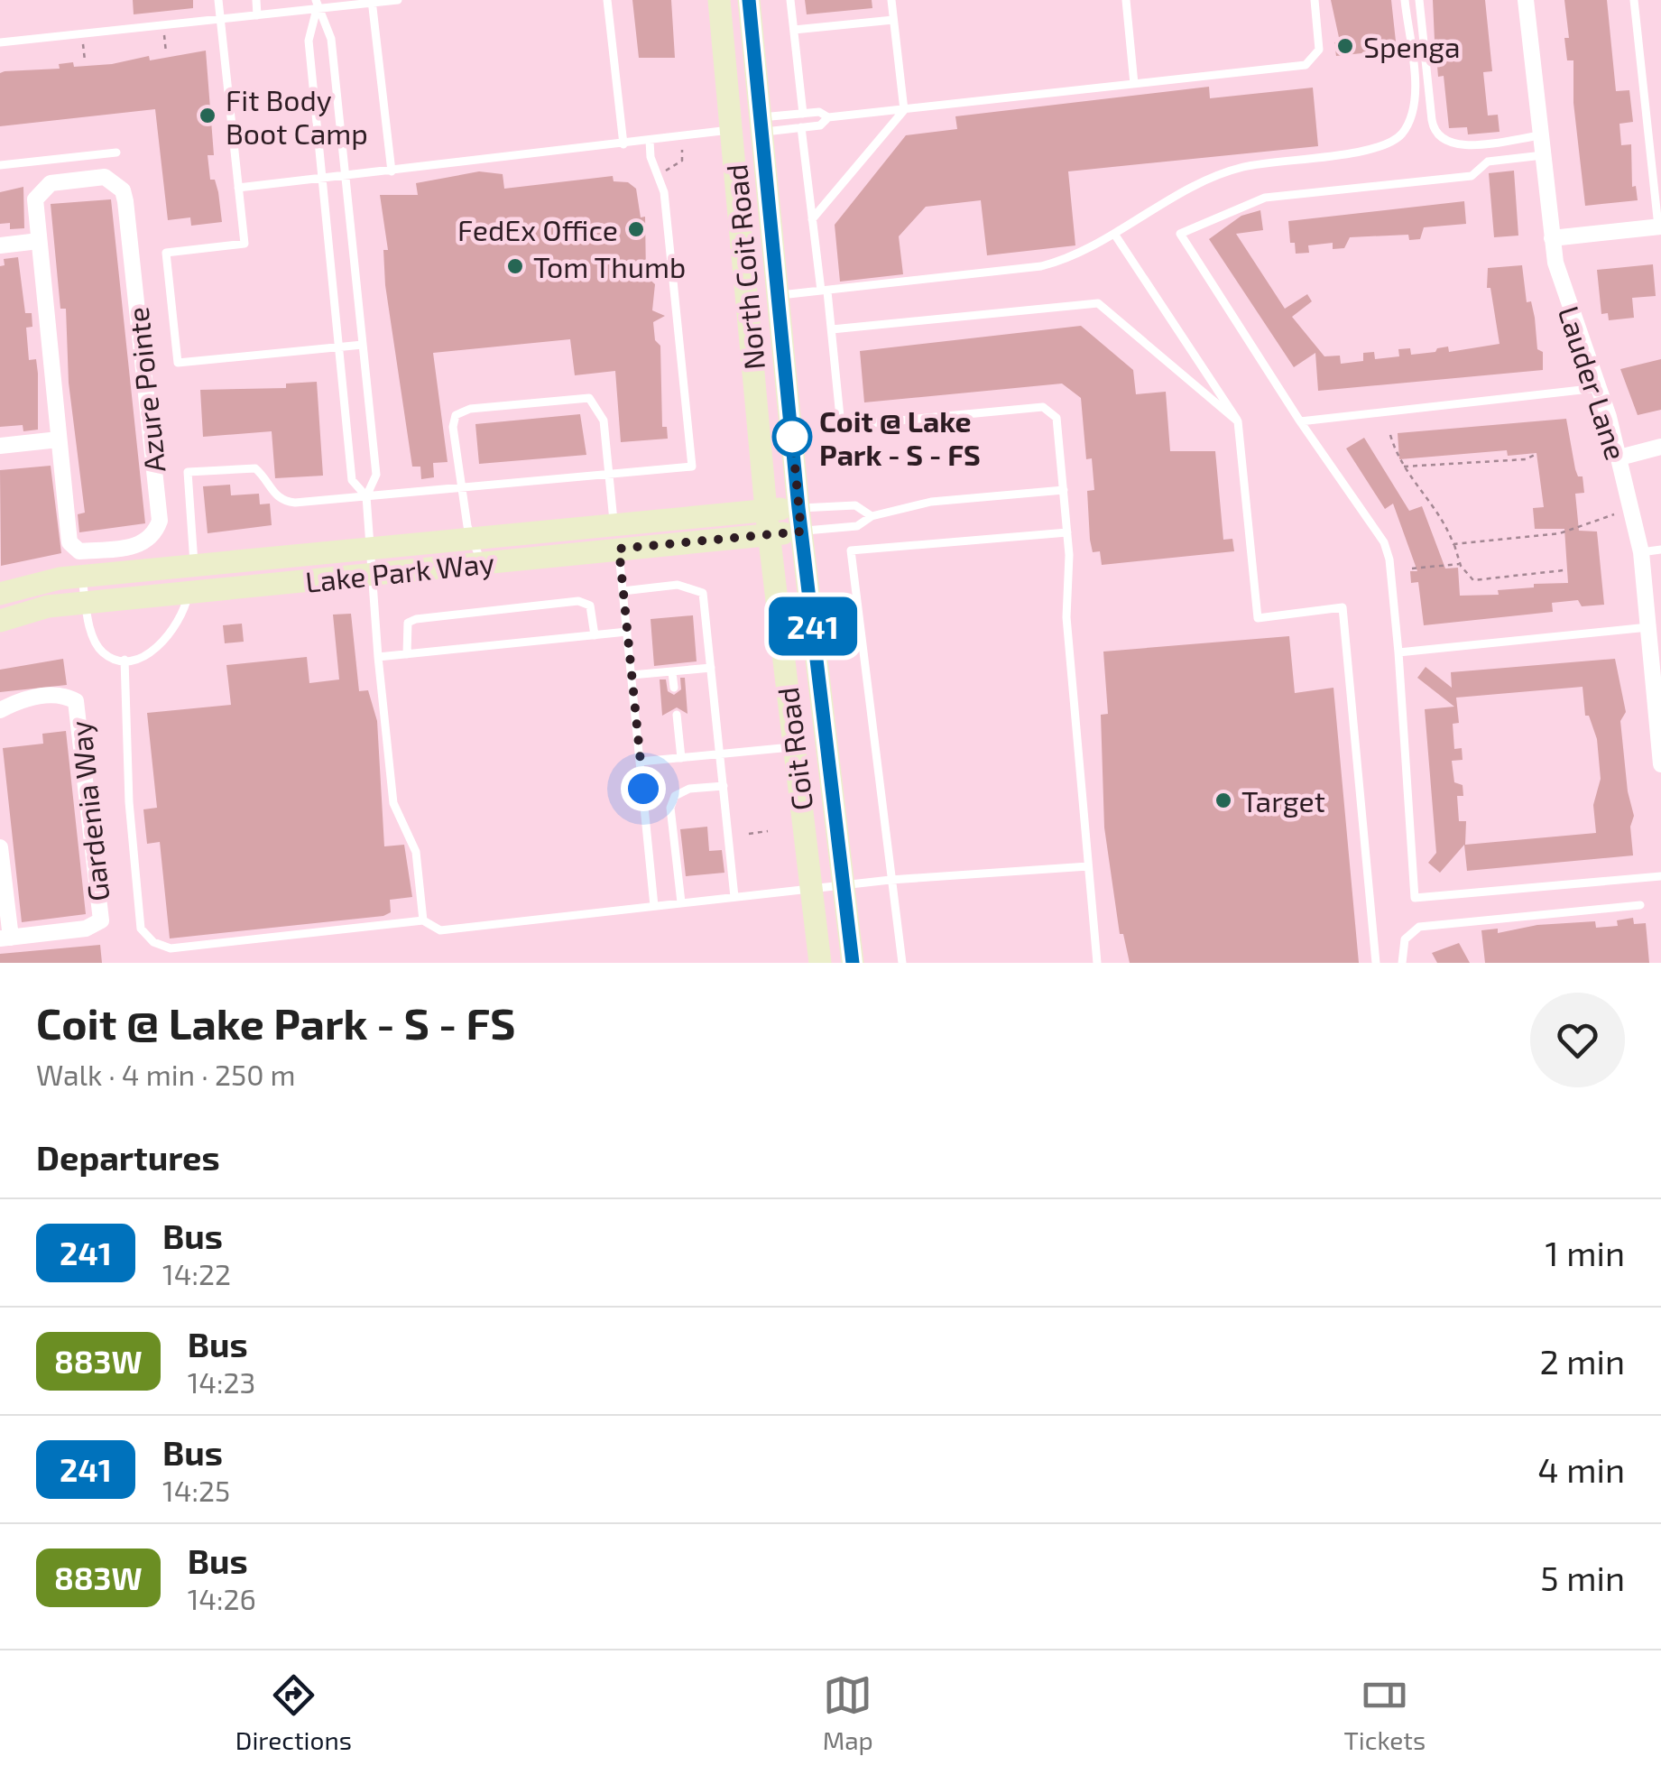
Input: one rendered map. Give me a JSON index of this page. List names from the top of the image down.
{
  "streets": {
    "main road": ["North Coit Road", "Lake Park Way", "Coit Road"],
    "street": ["Lauder Lane", "Azure Pointe", "Gardenia Way"]
  },
  "crossings": [
    ["North Coit Road", "Lake Park Way"],
    ["North Coit Road", "Coit Road"],
    ["Lake Park Way", "Coit Road"]
  ],
  "places": [
    "Spenga",
    "Fit Body Boot Camp",
    "FedEx Office",
    "Tom Thumb",
    "Coit @ Lake Park - S - FS",
    "Target"
  ],
  "lines": ["bus line 241"],
  "page": {
    "on_map": "241",
    "heading": [
      ["Coit @ Lake Park - S - FS", "Walk · 4 min · 250 m"],
      "Departures"
    ],
    "list": [
      {
        "mark": "241",
        "name": "Bus",
        "note": "14:22",
        "value": "1 min"
      },
      {
        "mark": "883W",
        "name": "Bus",
        "note": "14:23",
        "value": "2 min"
      },
      {
        "mark": "241",
        "name": "Bus",
        "note": "14:25",
        "value": "4 min"
      },
      {
        "mark": "883W",
        "name": "Bus",
        "note": "14:26",
        "value": "5 min"
      }
    ],
    "tabs": ["Directions", "Map", "Tickets"]
  }
}
